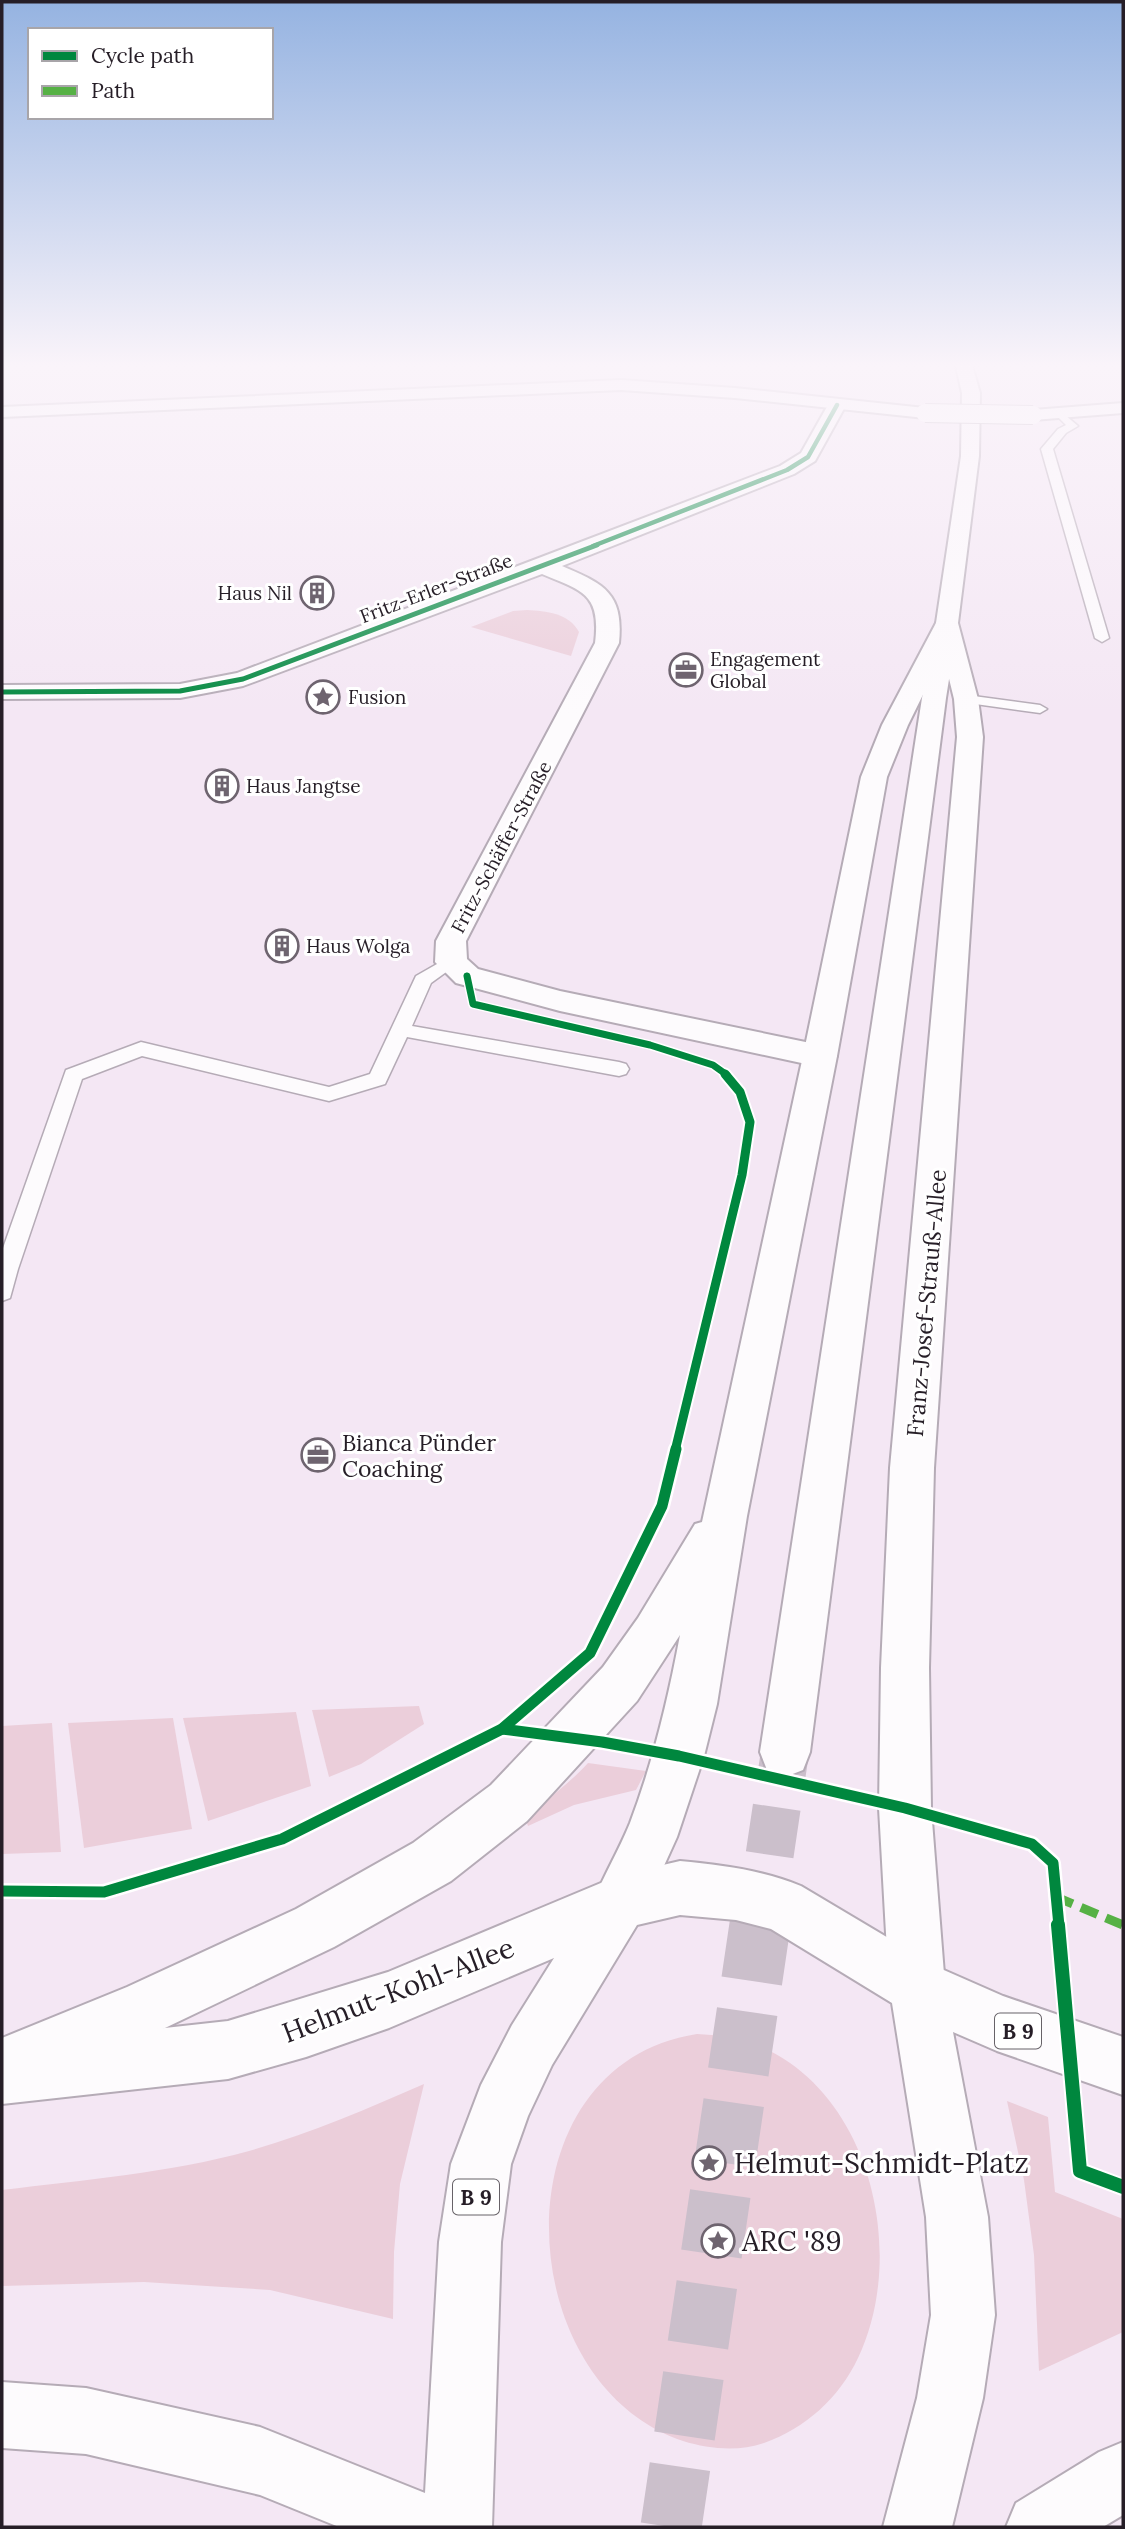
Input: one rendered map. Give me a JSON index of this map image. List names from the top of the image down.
{
  "streets": {
    "street": [
      "Fritz-Erler-Straße",
      "Fritz-Schäffer-Straße",
      "Franz-Josef-Strauß-Allee",
      "Helmut-Kohl-Allee",
      "B 9"
    ]
  },
  "crossings": [
    ["Fritz-Erler-Straße", "Fritz-Schäffer-Straße"],
    ["Fritz-Schäffer-Straße", "Franz-Josef-Strauß-Allee"],
    ["Franz-Josef-Strauß-Allee", "Helmut-Kohl-Allee"],
    ["Franz-Josef-Strauß-Allee", "B 9"],
    ["Helmut-Kohl-Allee", "B 9"]
  ],
  "places": {
    "building": ["Haus Nil", "Haus Jangtse", "Haus Wolga"],
    "office": ["Engagement Global", "Bianca Pünder Coaching"],
    "place": ["Fusion", "Helmut-Schmidt-Platz", "ARC '89"]
  },
  "legend": ["Cycle path", "Path"]
}
